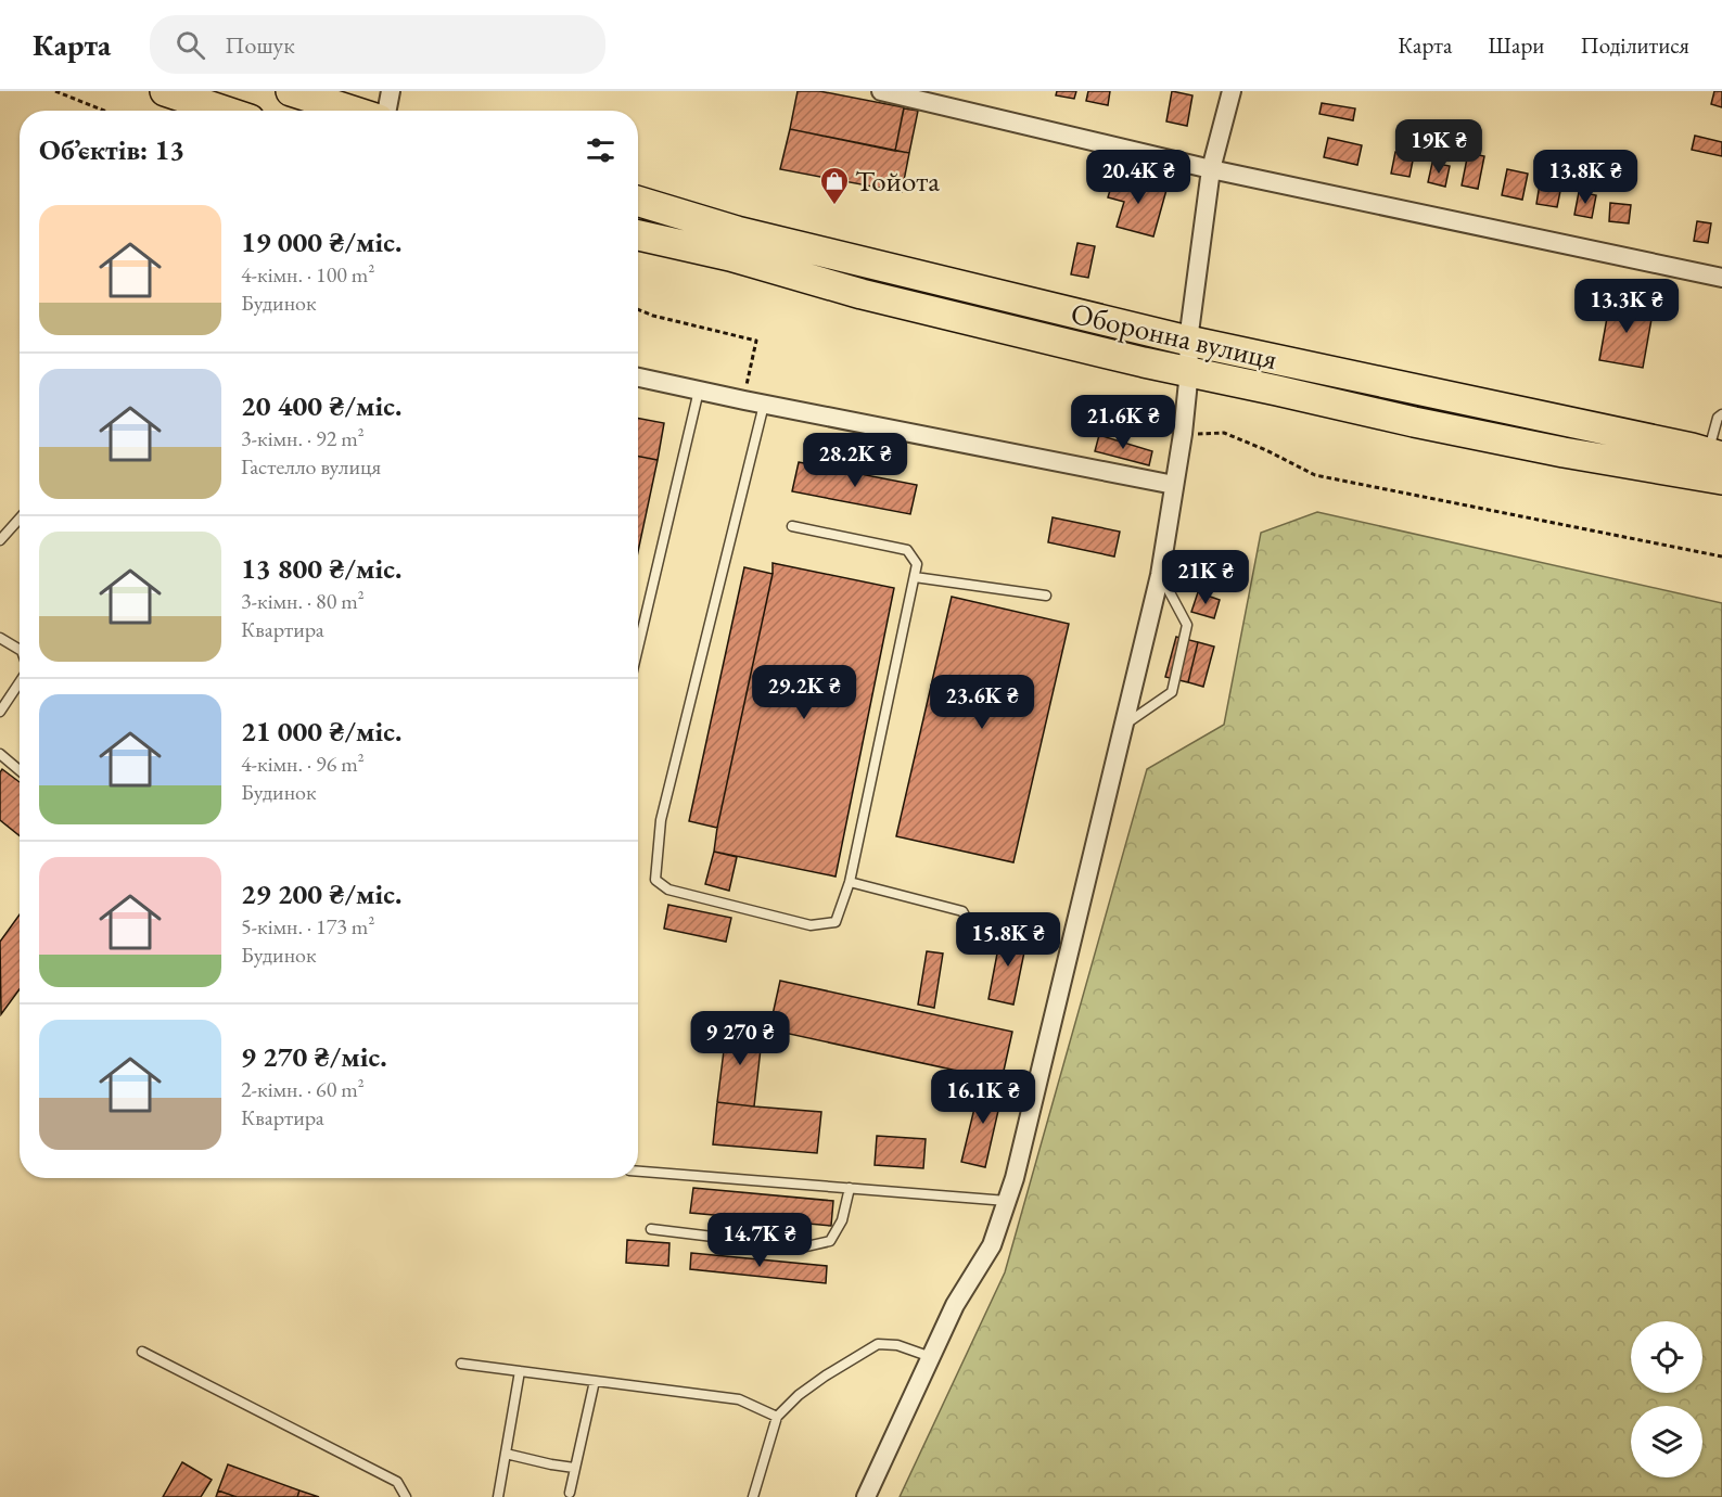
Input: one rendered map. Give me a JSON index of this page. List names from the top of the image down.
{
  "streets": {
    "main road": ["Оборонна вулиця"]
  },
  "places": {
    "shop": ["Тойота"]
  },
  "page": {
    "header": "Карта",
    "search": "Пошук",
    "nav": ["Карта", "Шари", "Поділитися"],
    "heading": "Об’єктів: 13",
    "price": [
      "19K ₴",
      "20.4K ₴",
      "13.8K ₴",
      "13.3K ₴",
      "21.6K ₴",
      "28.2K ₴",
      "21K ₴",
      "29.2K ₴",
      "23.6K ₴",
      "15.8K ₴",
      "9 270 ₴",
      "16.1K ₴",
      "14.7K ₴"
    ],
    "list": [
      {
        "name": "19 000 ₴/міс.",
        "note": "4-кімн. · 100 m² · Будинок"
      },
      {
        "name": "20 400 ₴/міс.",
        "note": "3-кімн. · 92 m² · Гастелло вулиця"
      },
      {
        "name": "13 800 ₴/міс.",
        "note": "3-кімн. · 80 m² · Квартира"
      },
      {
        "name": "21 000 ₴/міс.",
        "note": "4-кімн. · 96 m² · Будинок"
      },
      {
        "name": "29 200 ₴/міс.",
        "note": "5-кімн. · 173 m² · Будинок"
      },
      {
        "name": "9 270 ₴/міс.",
        "note": "2-кімн. · 60 m² · Квартира"
      }
    ]
  }
}
